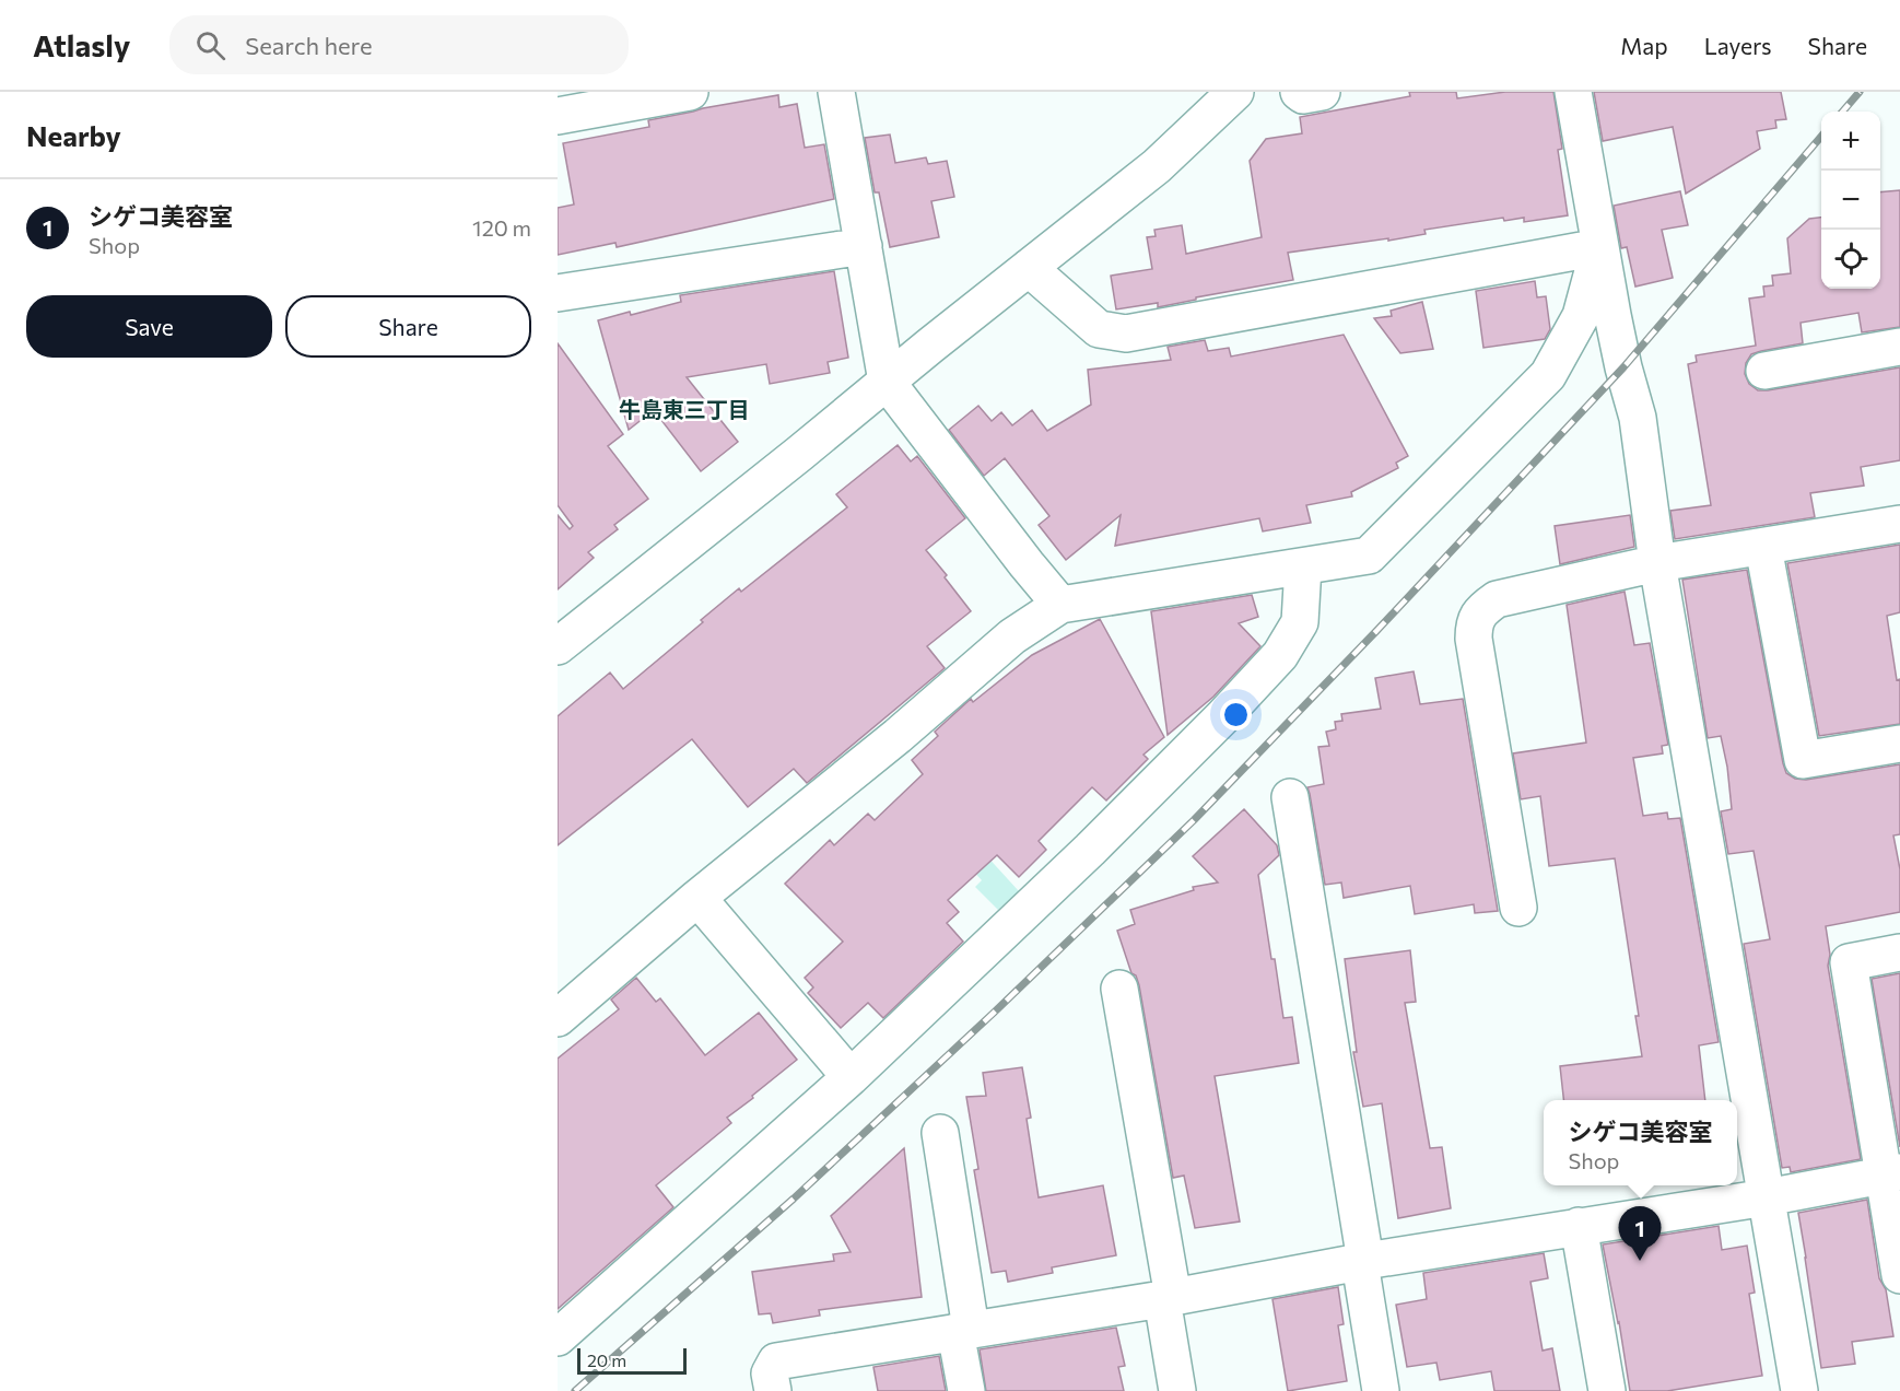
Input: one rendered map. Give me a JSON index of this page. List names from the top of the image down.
{
  "districts": ["牛島東三丁目"],
  "scale_bar": "20 m",
  "page": {
    "header": "Atlasly",
    "search": "Search here",
    "nav": ["Map", "Layers", "Share"],
    "heading": "Nearby",
    "map_buttons": ["+", "−"],
    "list": [
      {
        "mark": "1",
        "name": "シゲコ美容室",
        "note": "Shop",
        "value": "120 m"
      }
    ],
    "buttons": ["Save", "Share"],
    "popup": ["シゲコ美容室", "Shop"],
    "pins": "1",
    "scale": "20 m"
  }
}
